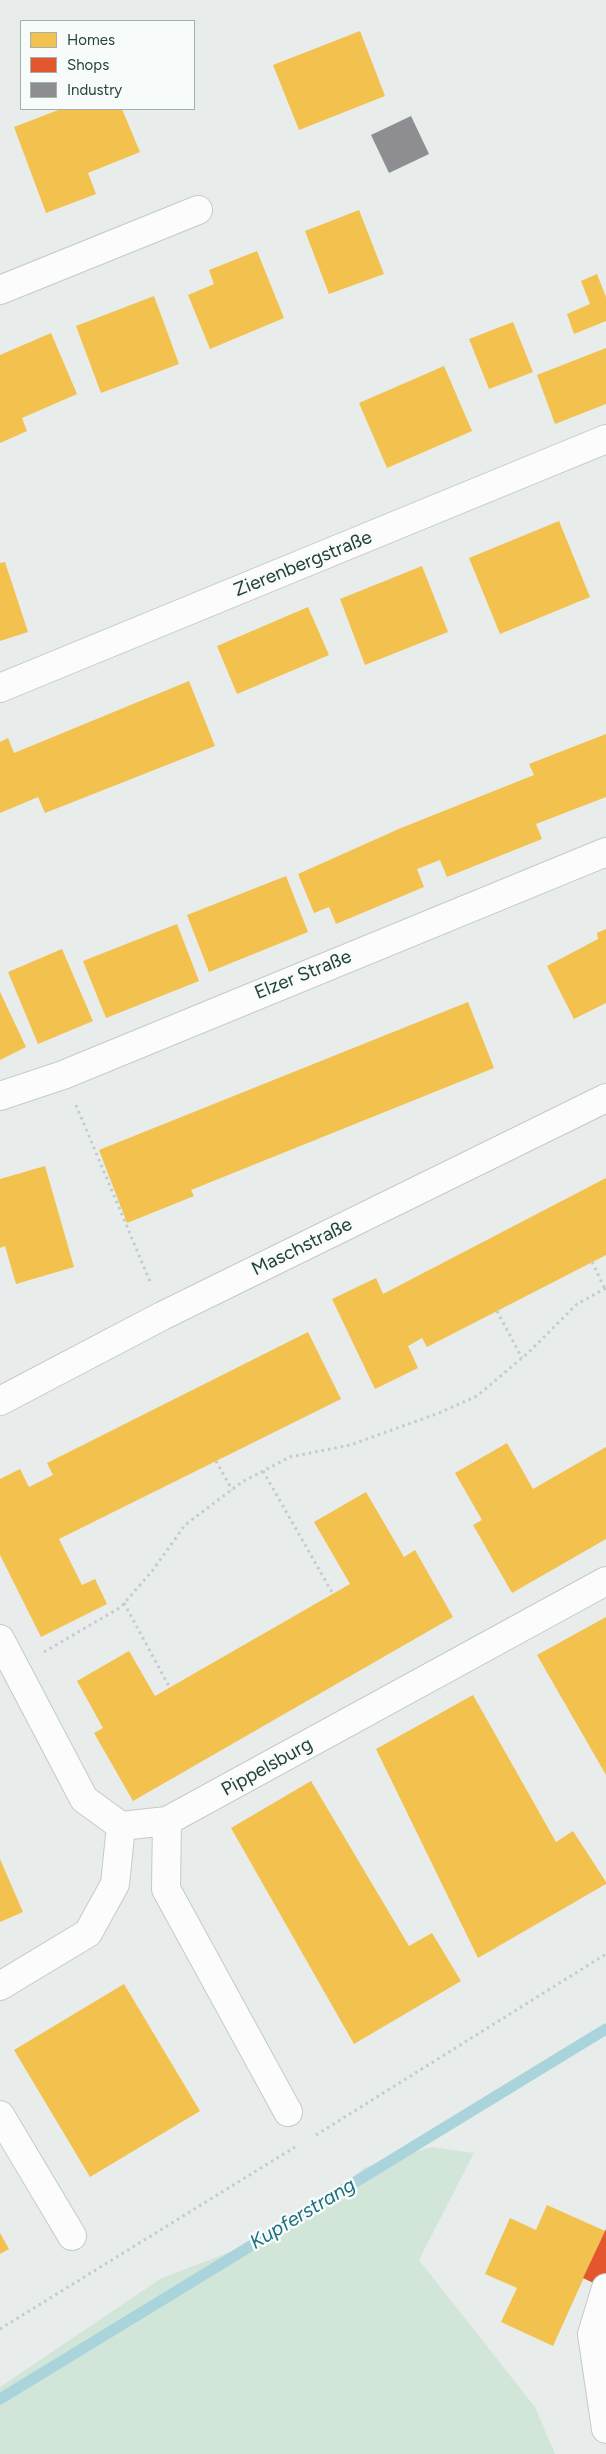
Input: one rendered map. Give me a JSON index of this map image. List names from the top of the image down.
{
  "streets": {
    "street": [
      "Zierenbergstraße",
      "Elzer Straße",
      "Maschstraße",
      "Pippelsburg"
    ]
  },
  "water": ["Kupferstrang"],
  "legend": ["Homes", "Shops", "Industry"]
}
